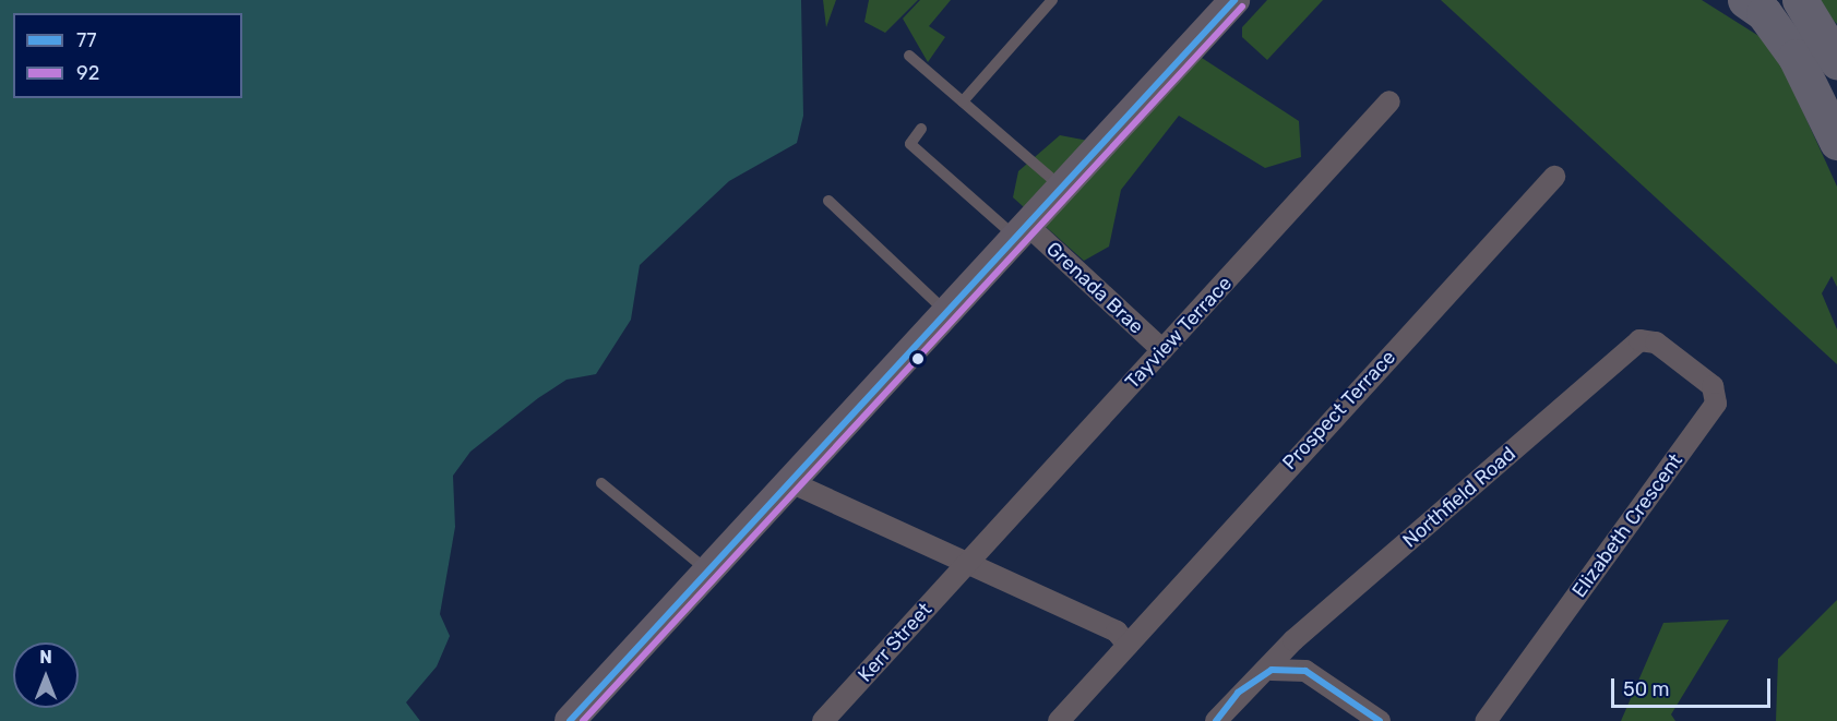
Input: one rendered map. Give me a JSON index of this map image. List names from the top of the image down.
{
  "streets": {
    "street": [
      "Grenada Brae",
      "Tayview Terrace",
      "Prospect Terrace",
      "Northfield Road",
      "Elizabeth Crescent",
      "Kerr Street"
    ]
  },
  "crossings": [
    ["Grenada Brae", "Tayview Terrace"],
    ["Tayview Terrace", "Kerr Street"],
    ["Northfield Road", "Elizabeth Crescent"]
  ],
  "lines": ["transit line 77", "transit line 92"],
  "legend": ["77", "92"],
  "scale_bar": "50 m",
  "north": "top"
}
